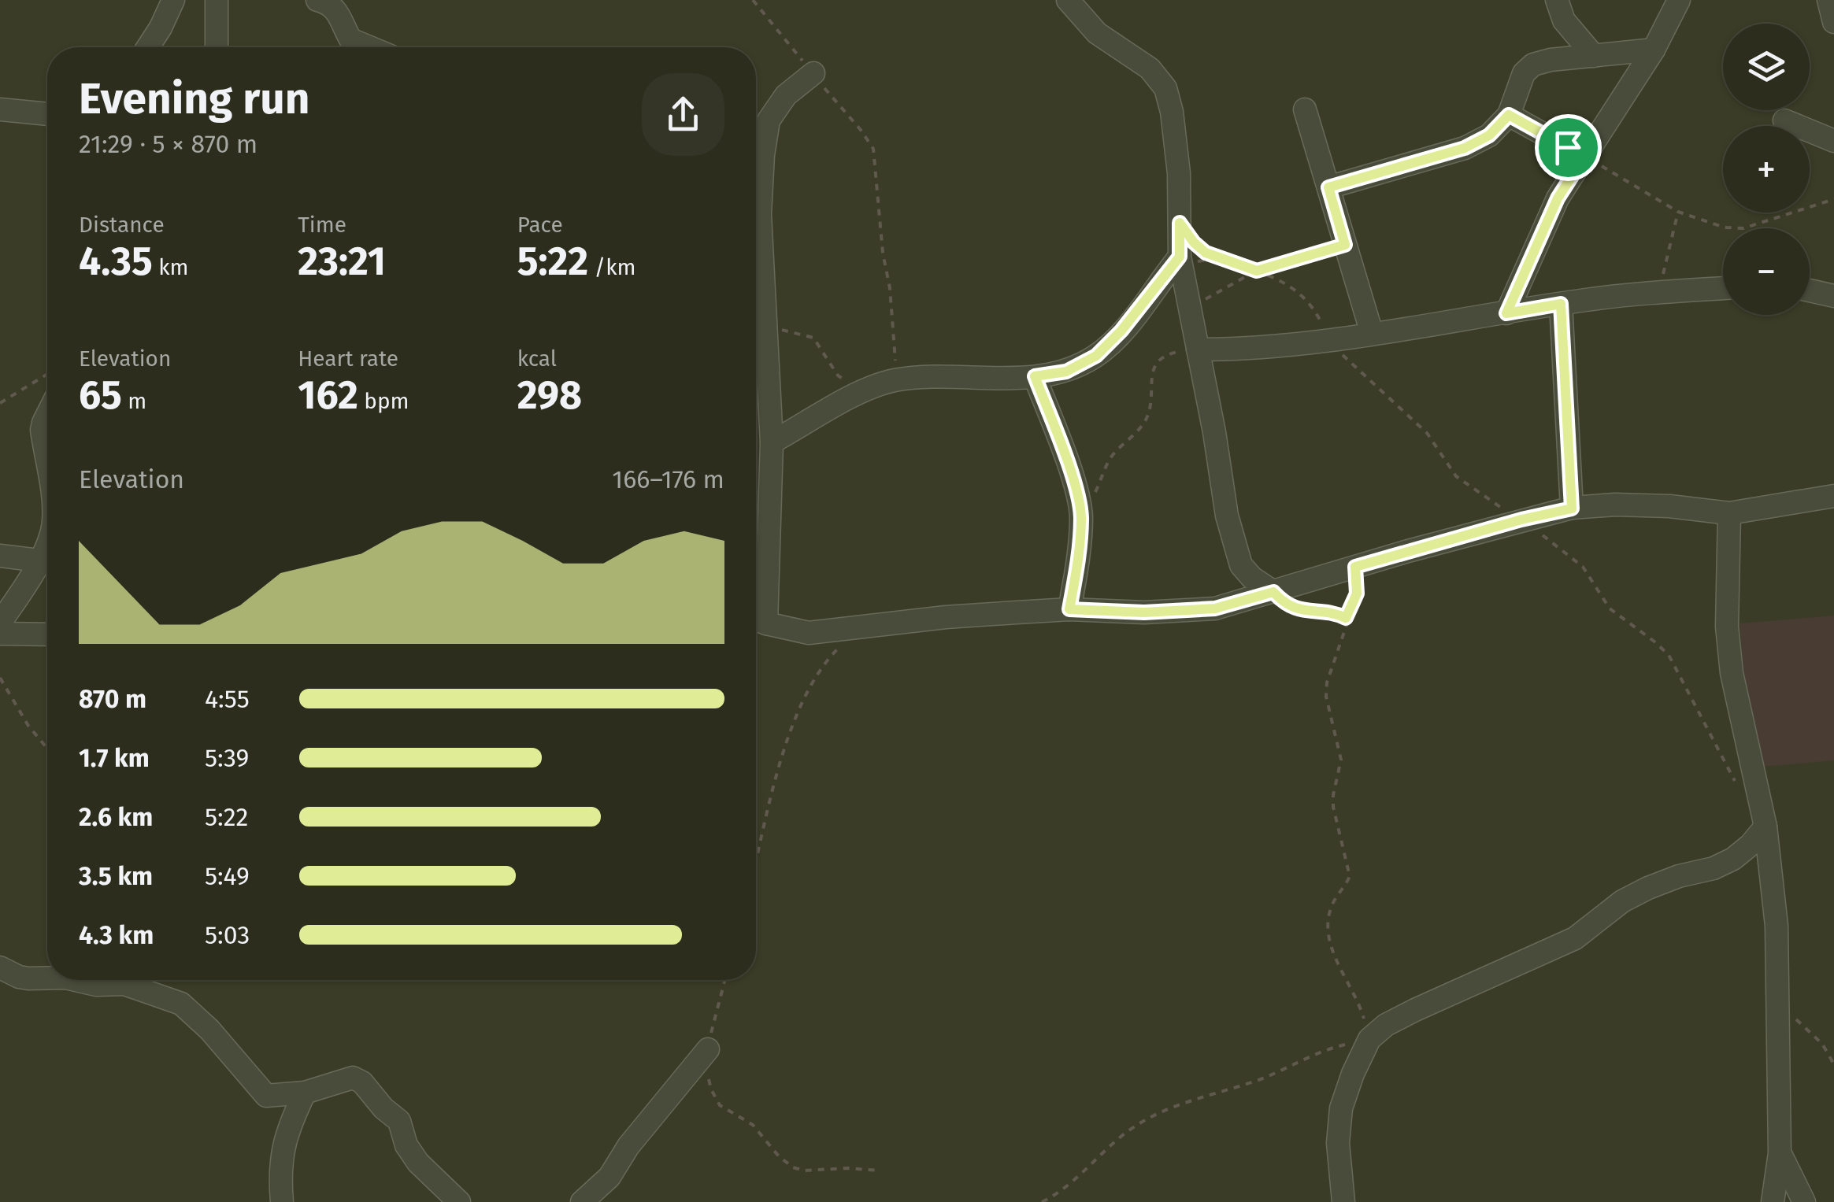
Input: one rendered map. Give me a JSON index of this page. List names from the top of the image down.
{
  "page": {
    "map_buttons": ["+", "−"],
    "heading": ["Evening run", "21:29 · 5 × 870 m"],
    "stats": [
      ["Distance", "4.35 km"],
      ["Time", "23:21"],
      ["Pace", "5:22 /km"],
      ["Elevation", "65 m"],
      ["Heart rate", "162 bpm"],
      ["kcal", "298"]
    ],
    "chart": ["Elevation", "166–176 m"],
    "list": [
      {
        "name": "870 m",
        "note": "4:55"
      },
      {
        "name": "1.7 km",
        "note": "5:39"
      },
      {
        "name": "2.6 km",
        "note": "5:22"
      },
      {
        "name": "3.5 km",
        "note": "5:49"
      },
      {
        "name": "4.3 km",
        "note": "5:03"
      }
    ]
  }
}
